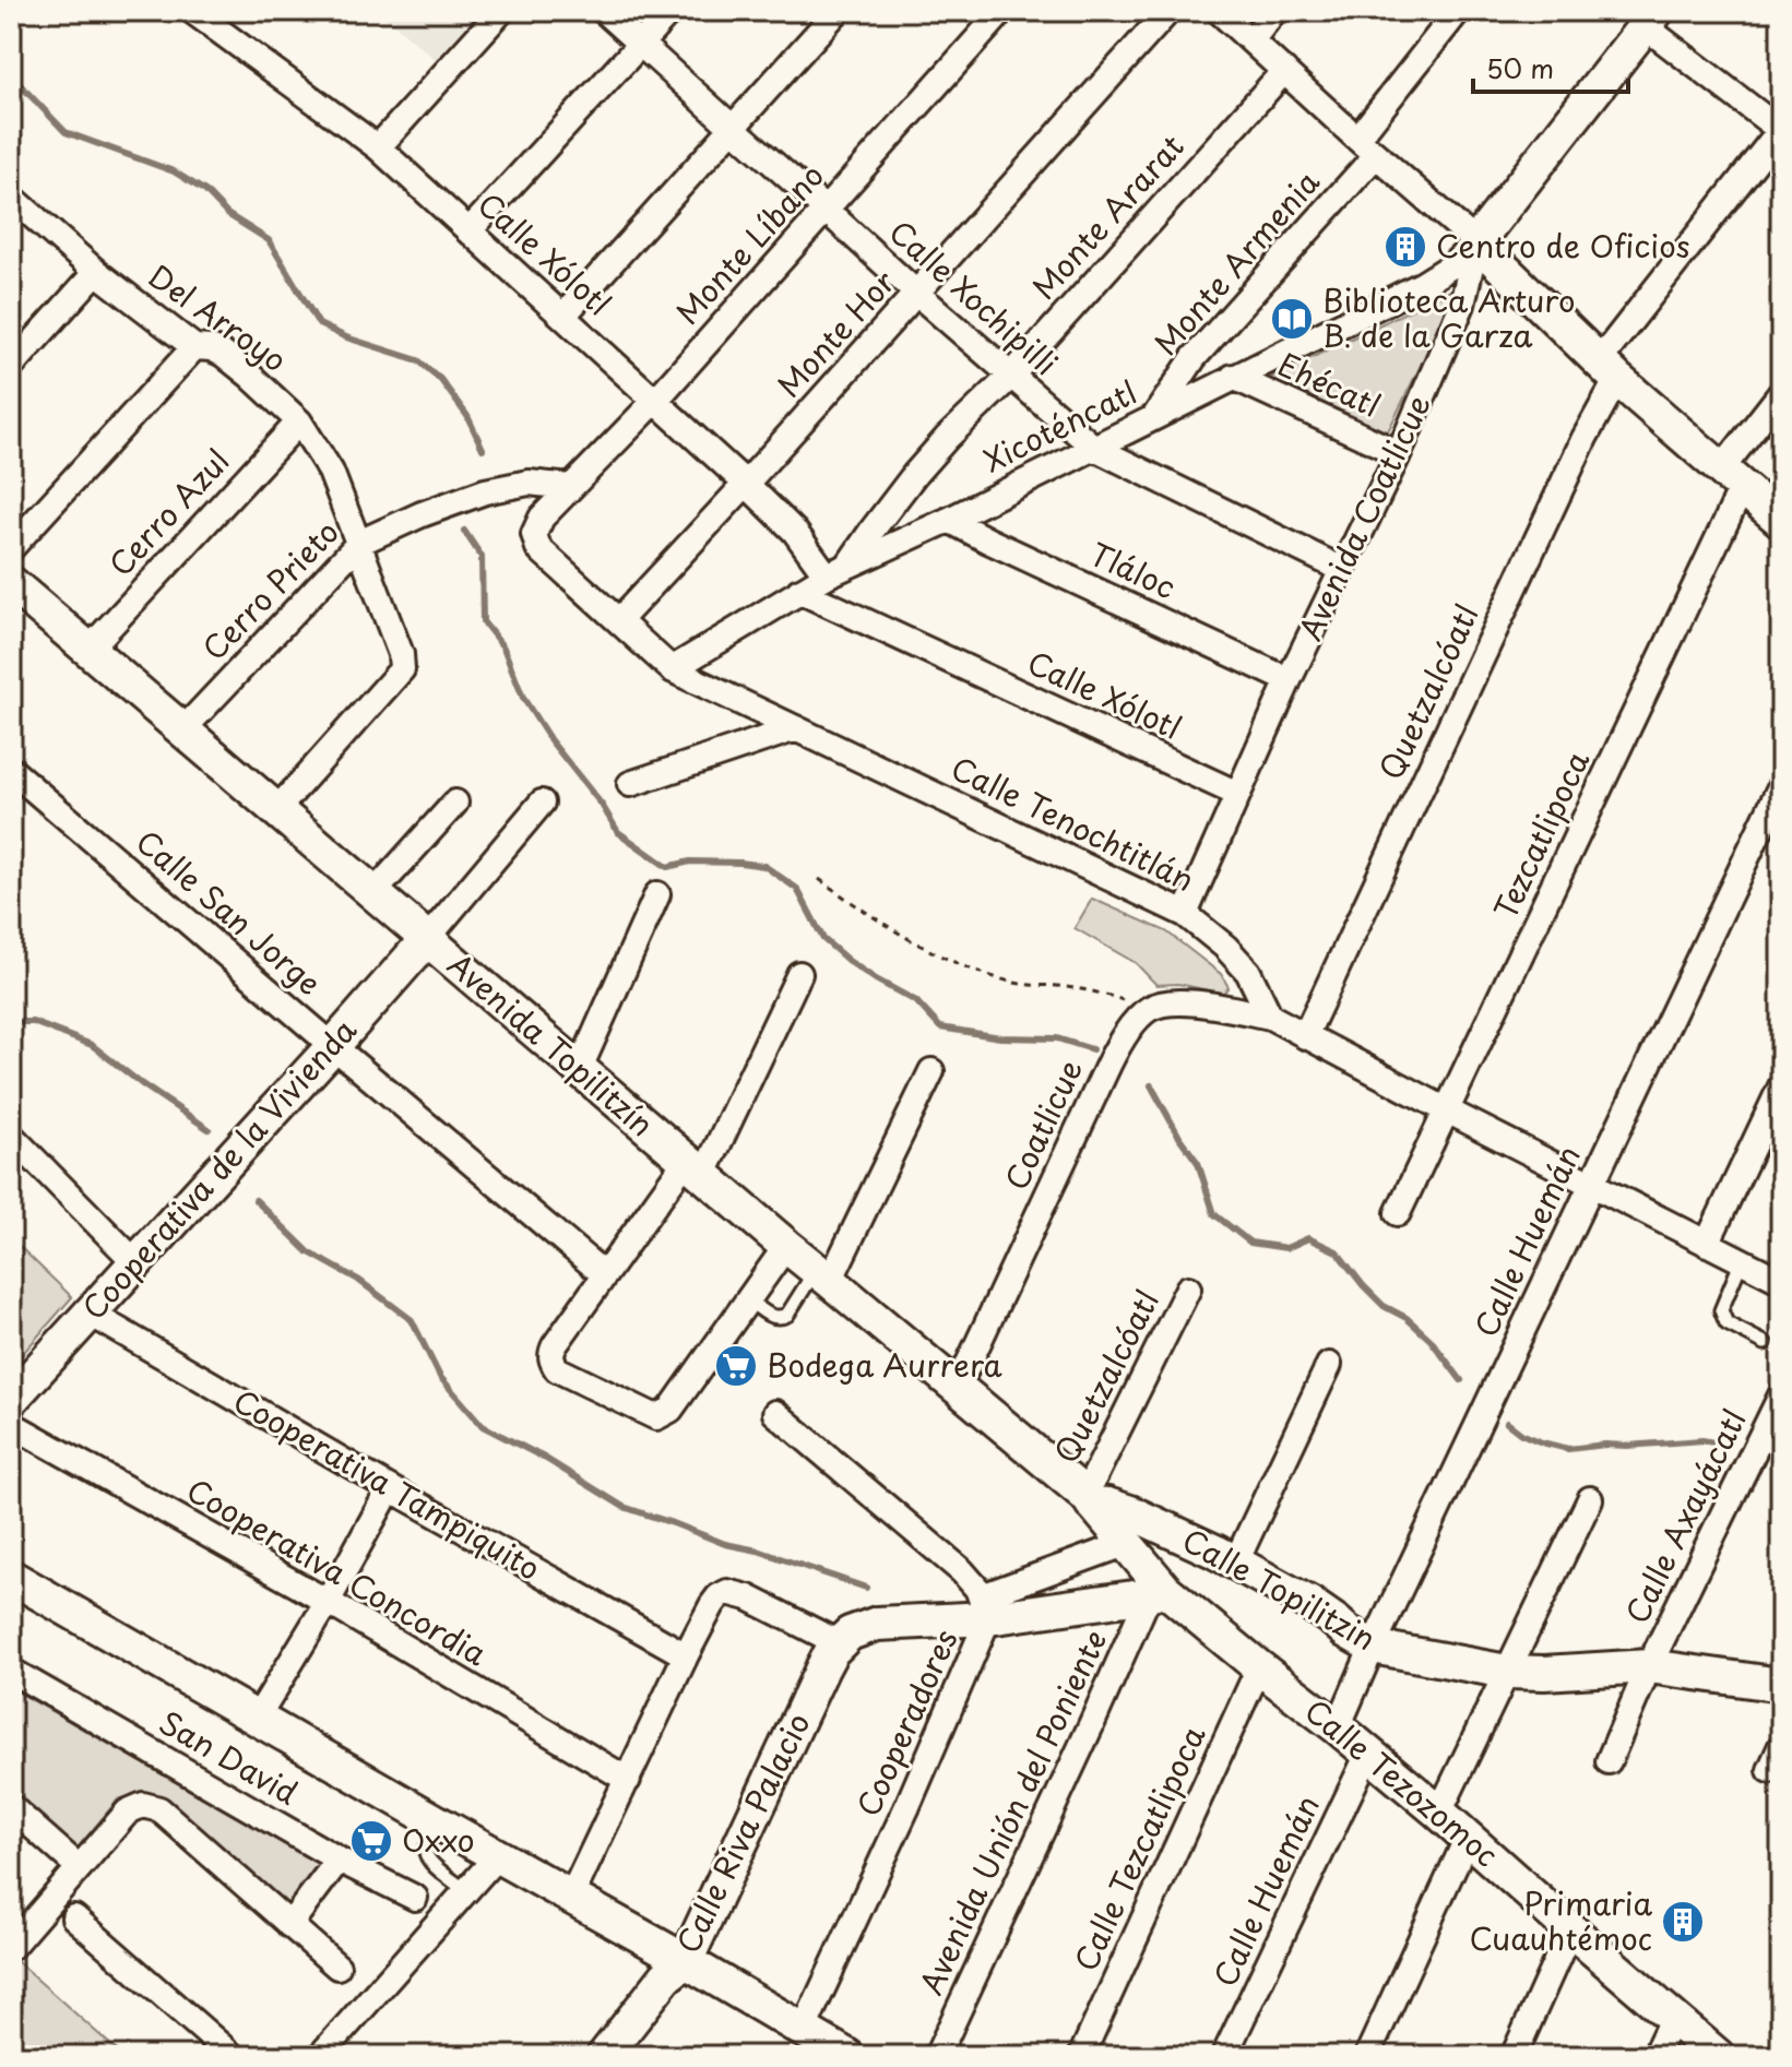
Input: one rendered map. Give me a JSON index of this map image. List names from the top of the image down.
{
  "streets": {
    "street": [
      "Monte Ararat",
      "Monte Líbano",
      "Calle Xólotl",
      "Monte Armenia",
      "Calle Xochipilli",
      "Del Arroyo",
      "Monte Hor",
      "Ehécatl",
      "Xicoténcatl",
      "Cerro Azul",
      "Avenida Coatlicue",
      "Tláloc",
      "Cerro Prieto",
      "Quetzalcóatl",
      "Calle Tenochtitlán",
      "Tezcatlipoca",
      "Calle San Jorge",
      "Avenida Topilitzín",
      "Coatlicue",
      "Cooperativa de la Vivienda",
      "Calle Huemán",
      "Cooperativa Tampiquito",
      "Calle Axayácatl",
      "Cooperativa Concordia",
      "Calle Topilitzin",
      "Cooperadores",
      "San David",
      "Calle Tezozomoc",
      "Avenida Unión del Poniente",
      "Calle Riva Palacio",
      "Calle Tezcatlipoca"
    ]
  },
  "crossings": [
    ["Monte Ararat", "Calle Xólotl"],
    ["Monte Ararat", "Calle Xochipilli"],
    ["Monte Ararat", "Xicoténcatl"],
    ["Monte Líbano", "Calle Xólotl"],
    ["Monte Líbano", "Calle Xochipilli"],
    ["Monte Líbano", "Cerro Prieto"],
    ["Monte Líbano", "Calle Tenochtitlán"],
    ["Calle Xólotl", "Monte Hor"],
    ["Calle Xólotl", "Xicoténcatl"],
    ["Calle Xólotl", "Avenida Coatlicue"],
    ["Monte Armenia", "Xicoténcatl"],
    ["Calle Xochipilli", "Monte Hor"],
    ["Calle Xochipilli", "Xicoténcatl"],
    ["Calle Xochipilli", "Avenida Coatlicue"],
    ["Del Arroyo", "Cerro Azul"],
    ["Del Arroyo", "Cerro Prieto"],
    ["Del Arroyo", "Avenida Topilitzín"],
    ["Monte Hor", "Calle Tenochtitlán"],
    ["Ehécatl", "Xicoténcatl"],
    ["Ehécatl", "Avenida Coatlicue"],
    ["Xicoténcatl", "Avenida Coatlicue"],
    ["Xicoténcatl", "Tláloc"],
    ["Xicoténcatl", "Calle Tenochtitlán"],
    ["Cerro Azul", "Avenida Topilitzín"],
    ["Avenida Coatlicue", "Tláloc"],
    ["Avenida Coatlicue", "Calle Tenochtitlán"],
    ["Cerro Prieto", "Avenida Topilitzín"],
    ["Quetzalcóatl", "Avenida Topilitzín"],
    ["Quetzalcóatl", "Calle Topilitzin"],
    ["Quetzalcóatl", "Calle Tezozomoc"],
    ["Calle San Jorge", "Cooperativa de la Vivienda"],
    ["Avenida Topilitzín", "Coatlicue"],
    ["Avenida Topilitzín", "Cooperativa de la Vivienda"],
    ["Avenida Topilitzín", "Calle Topilitzin"],
    ["Avenida Topilitzín", "Calle Tezozomoc"],
    ["Cooperativa de la Vivienda", "Cooperativa Tampiquito"],
    ["Calle Huemán", "Calle Topilitzin"],
    ["Calle Huemán", "Calle Tezozomoc"],
    ["Calle Axayácatl", "Calle Topilitzin"],
    ["Calle Topilitzin", "Calle Tezozomoc"],
    ["Calle Tezozomoc", "Avenida Unión del Poniente"],
    ["Calle Tezozomoc", "Calle Tezcatlipoca"]
  ],
  "places": {
    "building": ["Centro de Oficios", "Primaria Cuauhtémoc"],
    "library": ["Biblioteca Arturo B. de la Garza"],
    "supermarket": ["Bodega Aurrera", "Oxxo"]
  },
  "scale_bar": "50 m"
}
